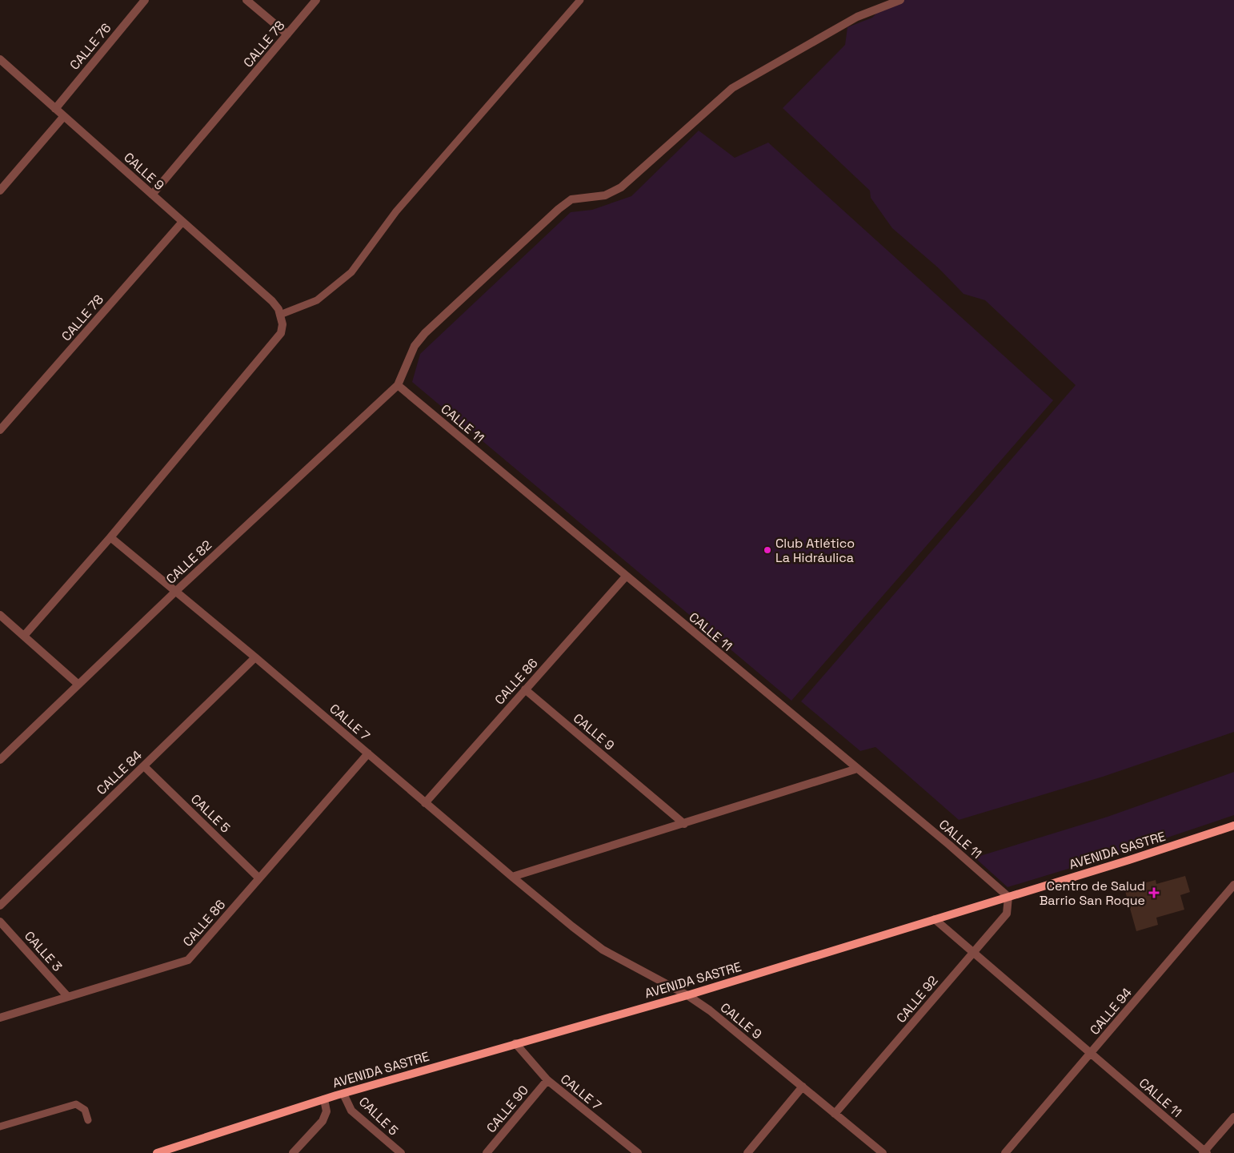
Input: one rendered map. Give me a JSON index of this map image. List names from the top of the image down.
{
  "streets": {
    "street": [
      "CALLE 78",
      "CALLE 76",
      "CALLE 9",
      "CALLE 11",
      "CALLE 82",
      "CALLE 86",
      "CALLE 7",
      "CALLE 84",
      "CALLE 5",
      "AVENIDA SASTRE",
      "CALLE 3",
      "CALLE 92",
      "CALLE 94",
      "CALLE 90"
    ]
  },
  "crossings": [
    ["CALLE 78", "CALLE 9"],
    ["CALLE 76", "CALLE 9"],
    ["CALLE 9", "CALLE 86"],
    ["CALLE 9", "CALLE 7"],
    ["CALLE 9", "AVENIDA SASTRE"],
    ["CALLE 9", "CALLE 92"],
    ["CALLE 11", "CALLE 82"],
    ["CALLE 11", "CALLE 86"],
    ["CALLE 11", "AVENIDA SASTRE"],
    ["CALLE 11", "CALLE 92"],
    ["CALLE 11", "CALLE 94"],
    ["CALLE 82", "CALLE 7"],
    ["CALLE 86", "CALLE 7"],
    ["CALLE 86", "CALLE 5"],
    ["CALLE 86", "CALLE 3"],
    ["CALLE 7", "CALLE 84"],
    ["CALLE 7", "AVENIDA SASTRE"],
    ["CALLE 7", "CALLE 90"],
    ["CALLE 84", "CALLE 5"],
    ["CALLE 5", "AVENIDA SASTRE"],
    ["AVENIDA SASTRE", "CALLE 92"]
  ],
  "places": {
    "other": ["Club Atlético La Hidráulica"],
    "health": ["Centro de Salud Barrio San Roque"]
  }
}
